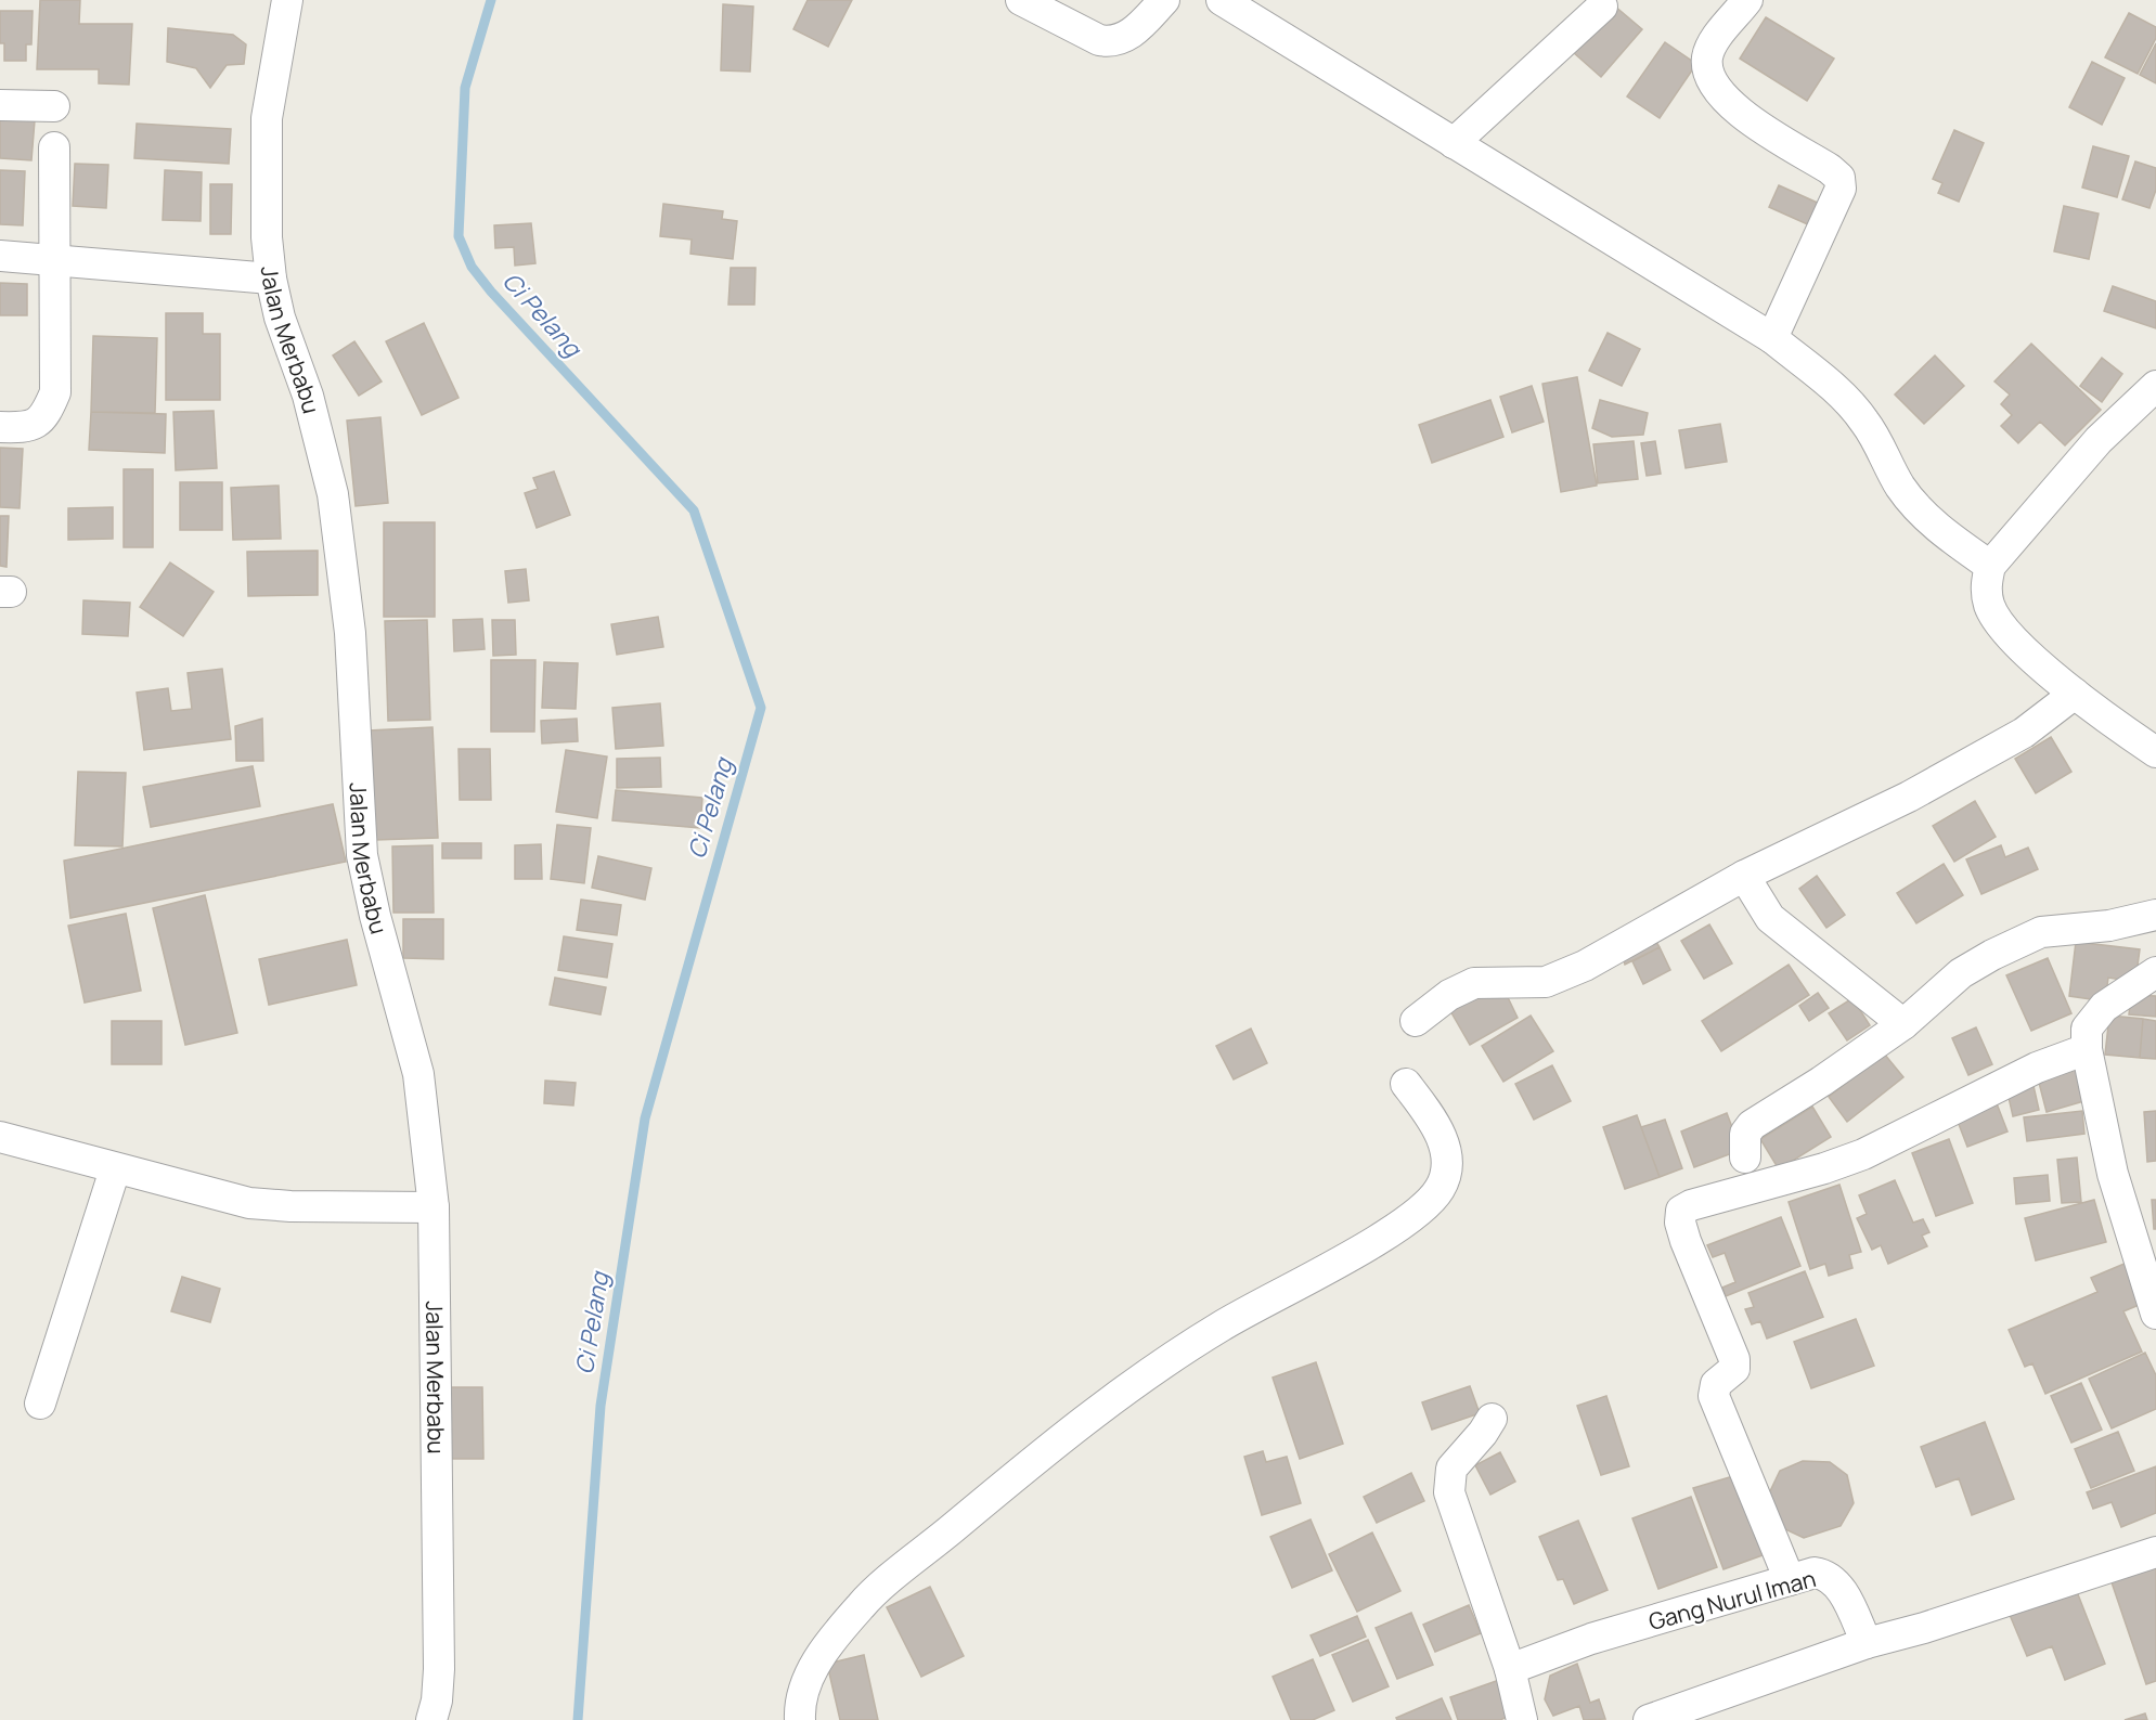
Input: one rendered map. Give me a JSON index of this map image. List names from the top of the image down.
{
  "streets": {
    "street": ["Jalan Merbabu", "Gang Nurul Iman"]
  },
  "water": ["Ci Pelang"]
}
